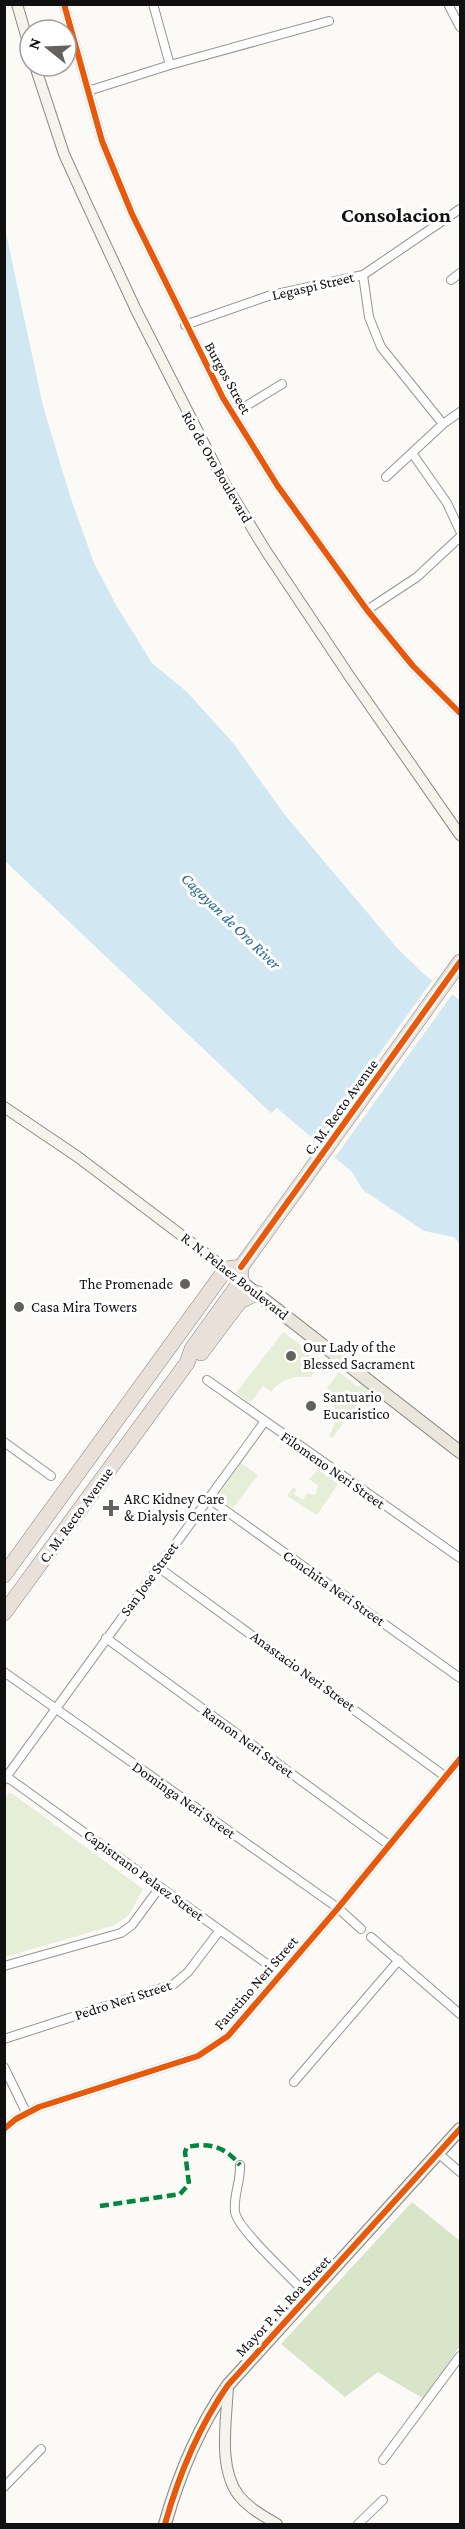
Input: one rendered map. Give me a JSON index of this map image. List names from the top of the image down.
{
  "streets": {
    "highway": ["C. M. Recto Avenue"],
    "main road": ["Rio de Oro Boulevard", "R. N. Pelaez Boulevard", "Mayor P. N. Roa Street"],
    "street": [
      "Legaspi Street",
      "Burgos Street",
      "Filomeno Neri Street",
      "San Jose Street",
      "Conchita Neri Street",
      "Anastacio Neri Street",
      "Ramon Neri Street",
      "Dominga Neri Street",
      "Capistrano Pelaez Street",
      "Faustino Neri Street",
      "Pedro Neri Street"
    ]
  },
  "crossings": [
    ["Legaspi Street", "Burgos Street"],
    ["C. M. Recto Avenue", "R. N. Pelaez Boulevard"],
    ["Filomeno Neri Street", "San Jose Street"],
    ["San Jose Street", "Conchita Neri Street"],
    ["San Jose Street", "Anastacio Neri Street"],
    ["San Jose Street", "Ramon Neri Street"],
    ["San Jose Street", "Dominga Neri Street"],
    ["San Jose Street", "Capistrano Pelaez Street"],
    ["Anastacio Neri Street", "Faustino Neri Street"],
    ["Ramon Neri Street", "Faustino Neri Street"],
    ["Dominga Neri Street", "Faustino Neri Street"],
    ["Capistrano Pelaez Street", "Faustino Neri Street"],
    ["Capistrano Pelaez Street", "Pedro Neri Street"]
  ],
  "districts": ["Consolacion"],
  "water": ["Cagayan de Oro River"],
  "places": {
    "other": [
      "The Promenade",
      "Casa Mira Towers",
      "Our Lady of the Blessed Sacrament",
      "Santuario Eucaristico"
    ],
    "health": ["ARC Kidney Care & Dialysis Center"]
  },
  "north": "left"
}
